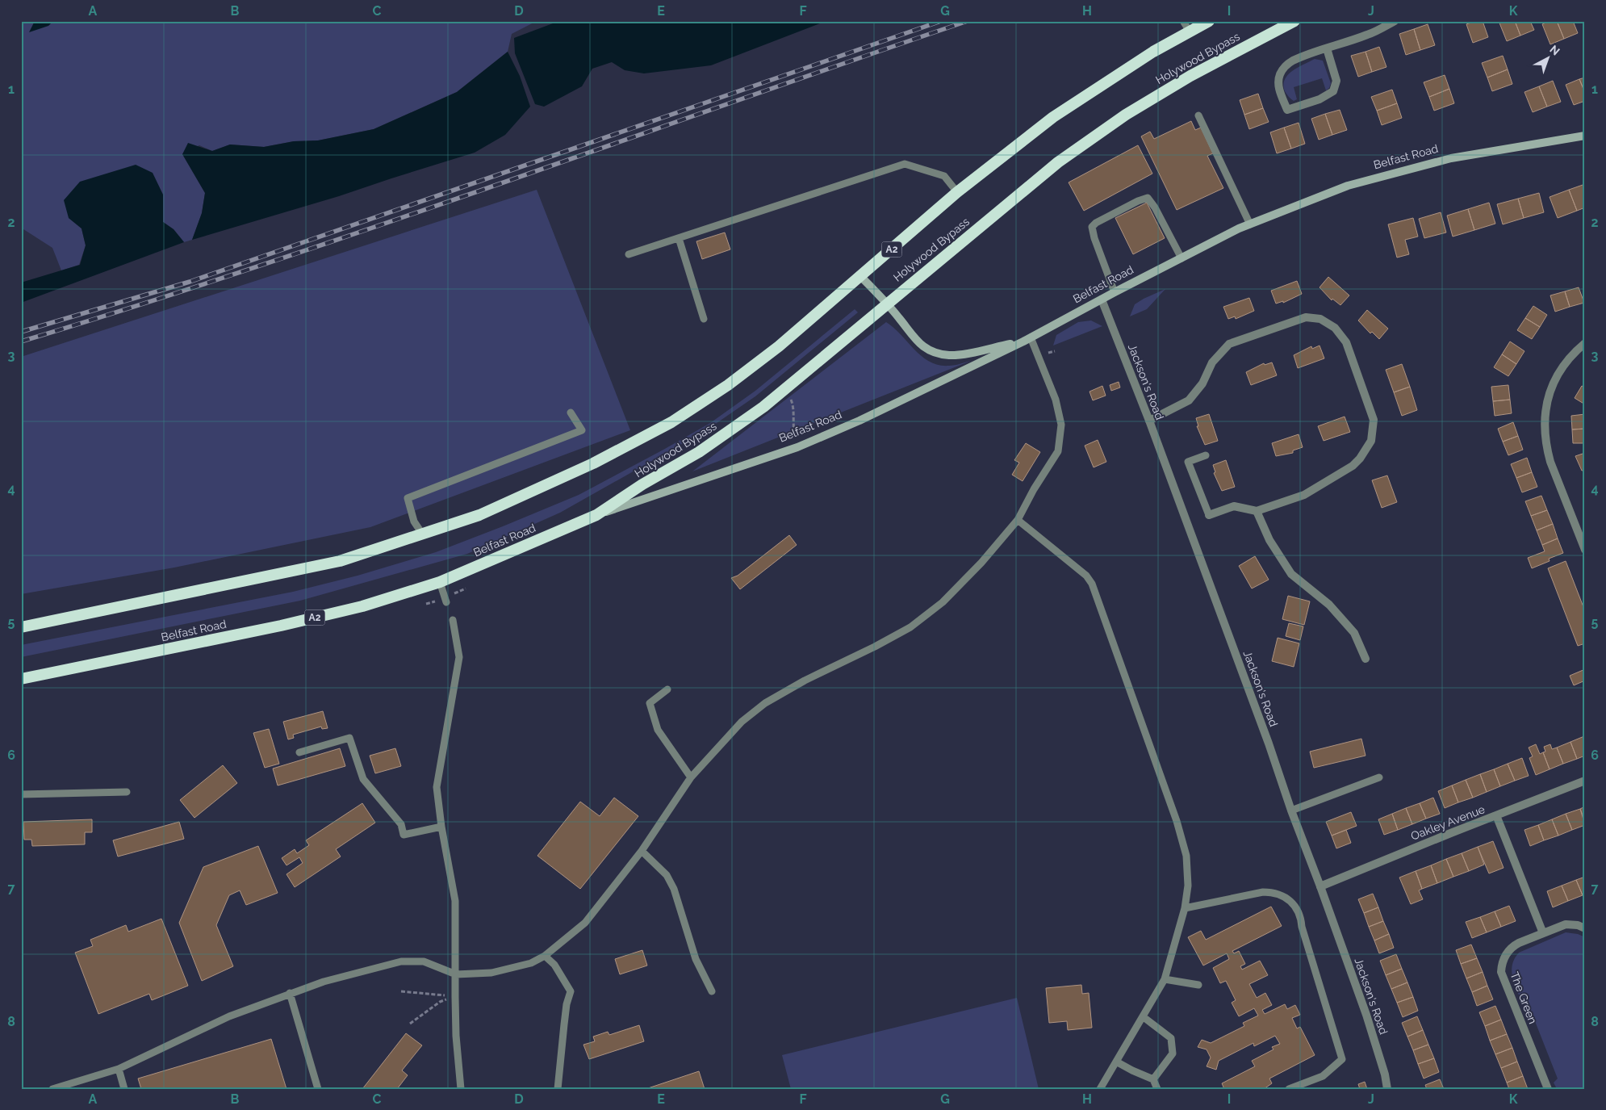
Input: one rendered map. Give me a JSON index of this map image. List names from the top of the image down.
{
  "streets": {
    "highway": ["Holywood Bypass", "Belfast Road", "A2"],
    "street": ["Jackson's Road", "Oakley Avenue", "The Green"]
  },
  "crossings": [
    ["Holywood Bypass", "Belfast Road"],
    ["Belfast Road", "Jackson's Road"],
    ["Jackson's Road", "Oakley Avenue"]
  ],
  "north": "top right",
  "grid": {
    "columns": [
      "A",
      "B",
      "C",
      "D",
      "E",
      "F",
      "G",
      "H",
      "I",
      "J",
      "K"
    ],
    "rows": [
      "1",
      "2",
      "3",
      "4",
      "5",
      "6",
      "7",
      "8"
    ]
  }
}
